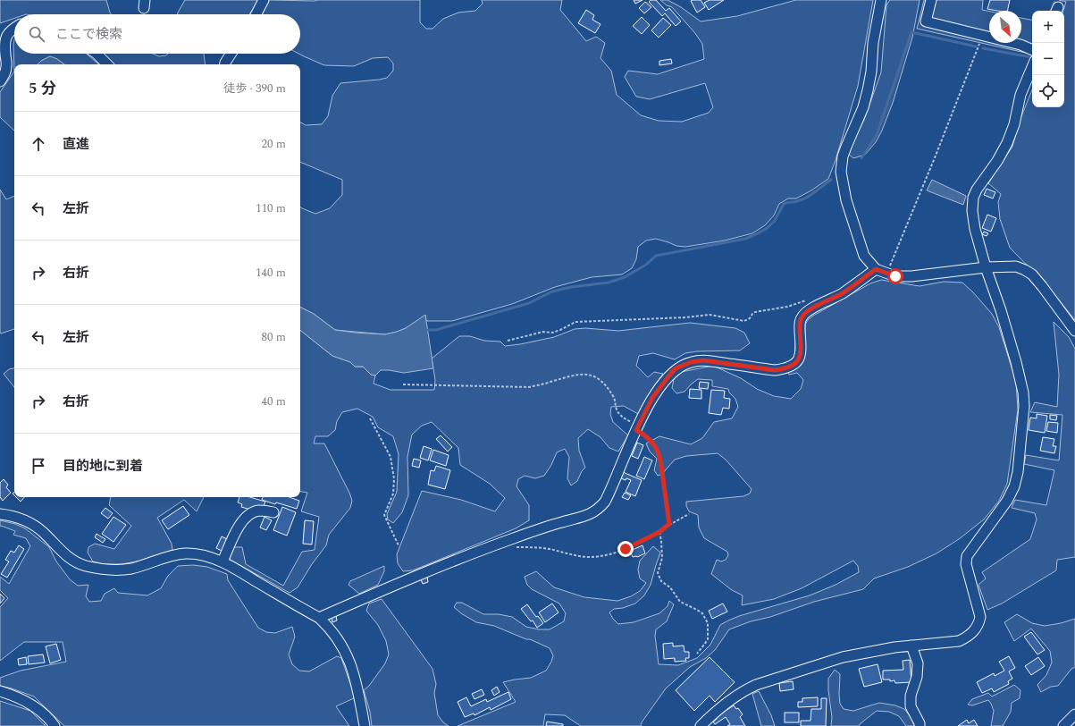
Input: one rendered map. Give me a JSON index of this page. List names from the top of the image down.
{
  "north": "bottom right",
  "page": {
    "map_buttons": ["+", "−"],
    "search": "ここで検索",
    "heading": ["5 分", "徒歩 · 390 m"],
    "list": [
      ["直進", "20 m"],
      ["左折", "110 m"],
      ["右折", "140 m"],
      ["左折", "80 m"],
      ["右折", "40 m"],
      "目的地に到着"
    ]
  }
}
